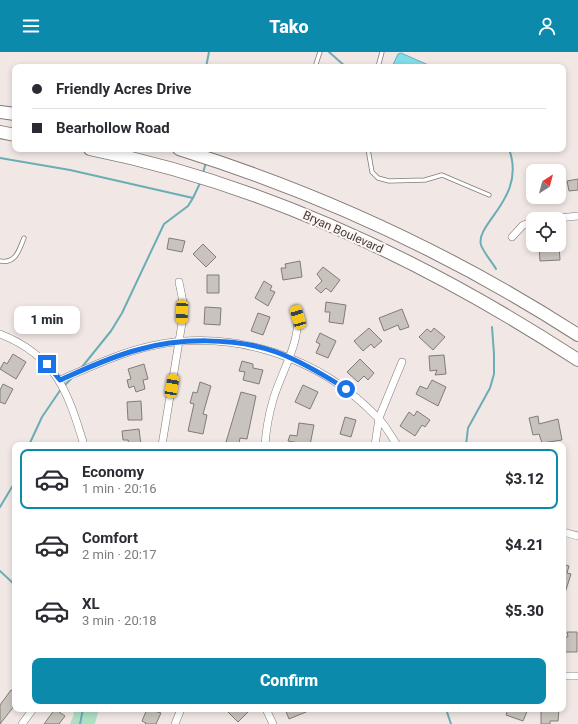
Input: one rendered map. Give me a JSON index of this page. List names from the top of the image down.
{
  "streets": {
    "highway": ["Bryan Boulevard"]
  },
  "north": "top right",
  "page": {
    "header": "Tako",
    "banner": ["Friendly Acres Drive", "Bearhollow Road"],
    "bubble": "1 min",
    "list": [
      {
        "name": "Economy",
        "note": "1 min · 20:16",
        "value": "$3.12"
      },
      {
        "name": "Comfort",
        "note": "2 min · 20:17",
        "value": "$4.21"
      },
      {
        "name": "XL",
        "note": "3 min · 20:18",
        "value": "$5.30"
      }
    ],
    "buttons": "Confirm"
  }
}
